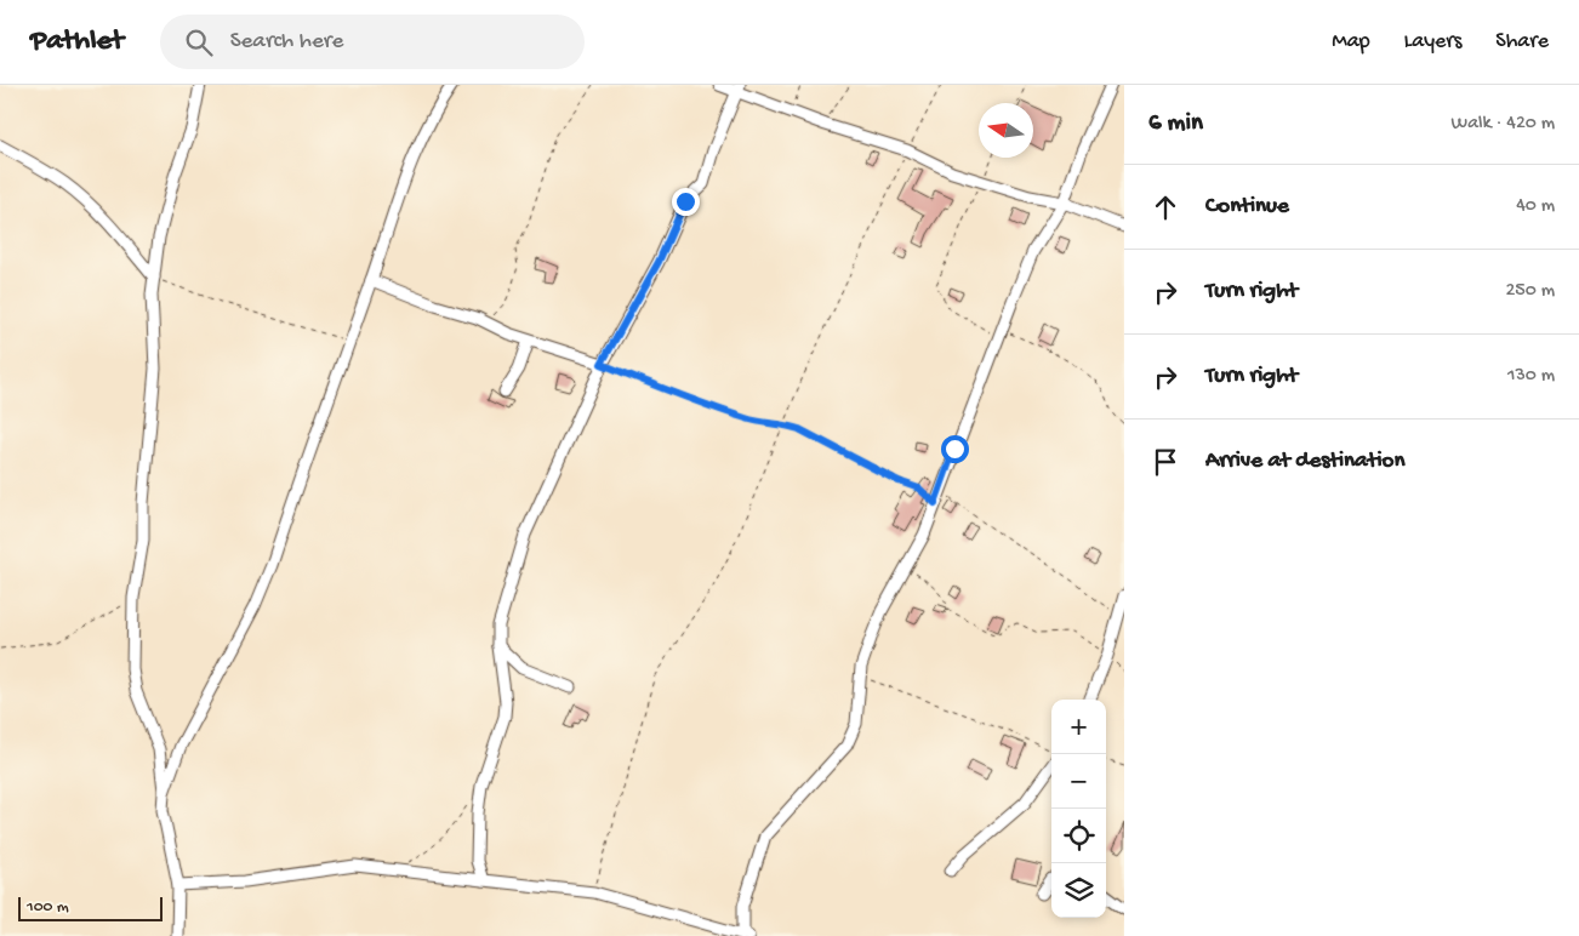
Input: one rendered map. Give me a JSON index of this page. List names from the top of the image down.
{
  "scale_bar": "100 m",
  "north": "left",
  "page": {
    "header": "Pathlet",
    "search": "Search here",
    "nav": ["Map", "Layers", "Share"],
    "heading": ["6 min", "Walk · 420 m"],
    "list": [
      ["Continue", "40 m"],
      ["Turn right", "250 m"],
      ["Turn right", "130 m"],
      "Arrive at destination"
    ],
    "map_buttons": ["+", "−"],
    "scale": "100 m"
  }
}
